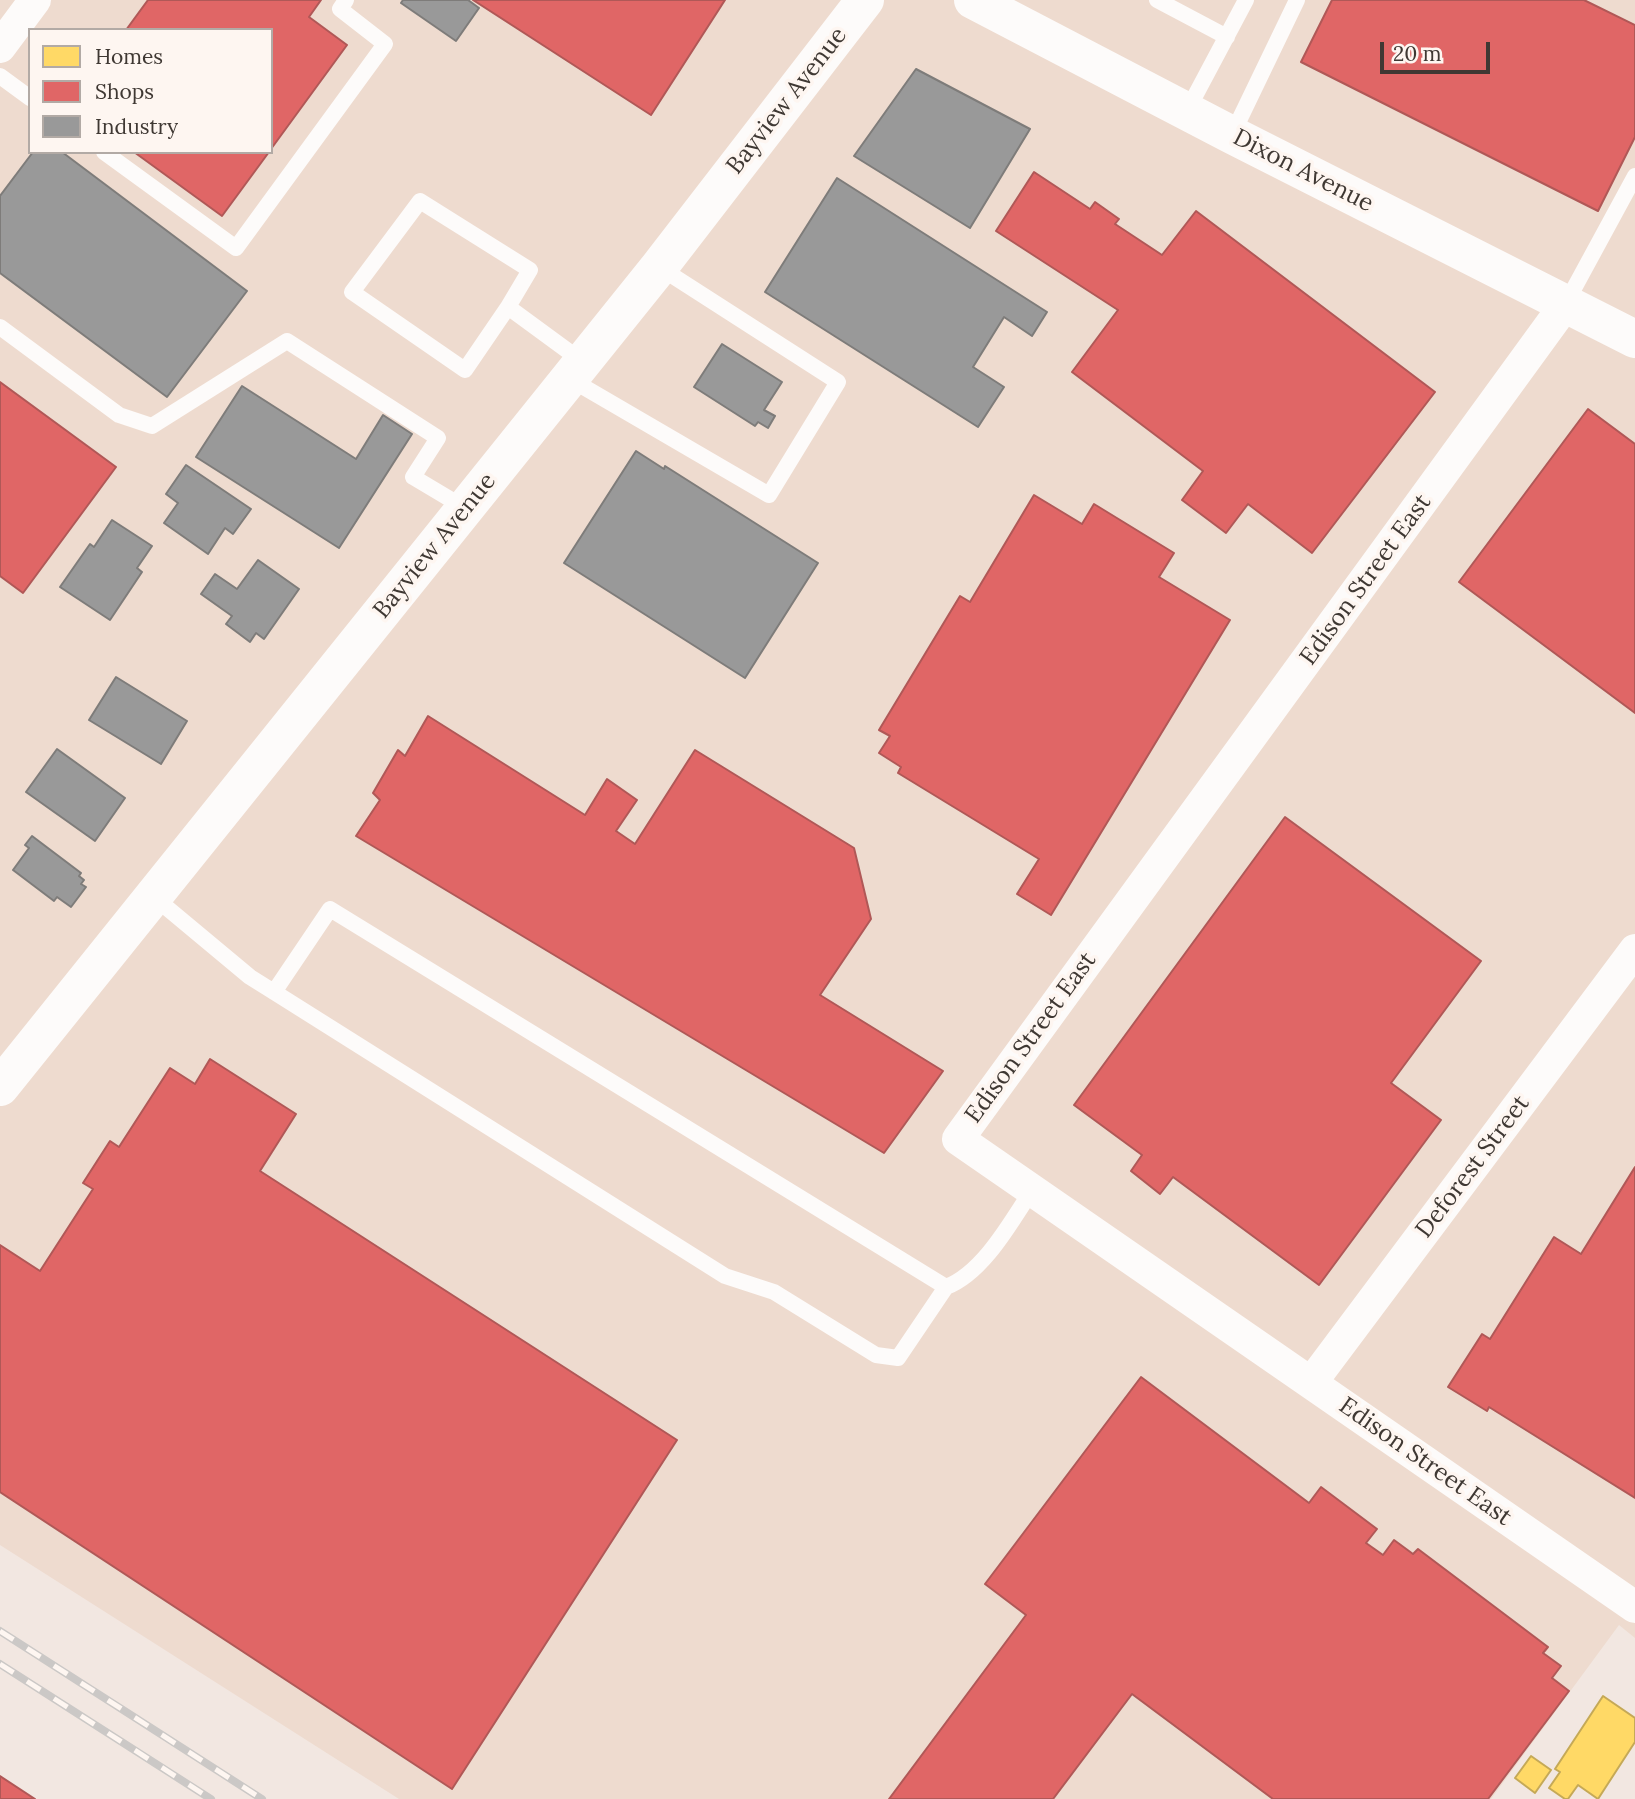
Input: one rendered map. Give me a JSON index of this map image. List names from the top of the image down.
{
  "streets": {
    "street": [
      "Bayview Avenue",
      "Dixon Avenue",
      "Edison Street East",
      "Deforest Street"
    ]
  },
  "crossings": [
    ["Dixon Avenue", "Edison Street East"],
    ["Edison Street East", "Deforest Street"]
  ],
  "legend": ["Homes", "Shops", "Industry"],
  "scale_bar": "20 m"
}
